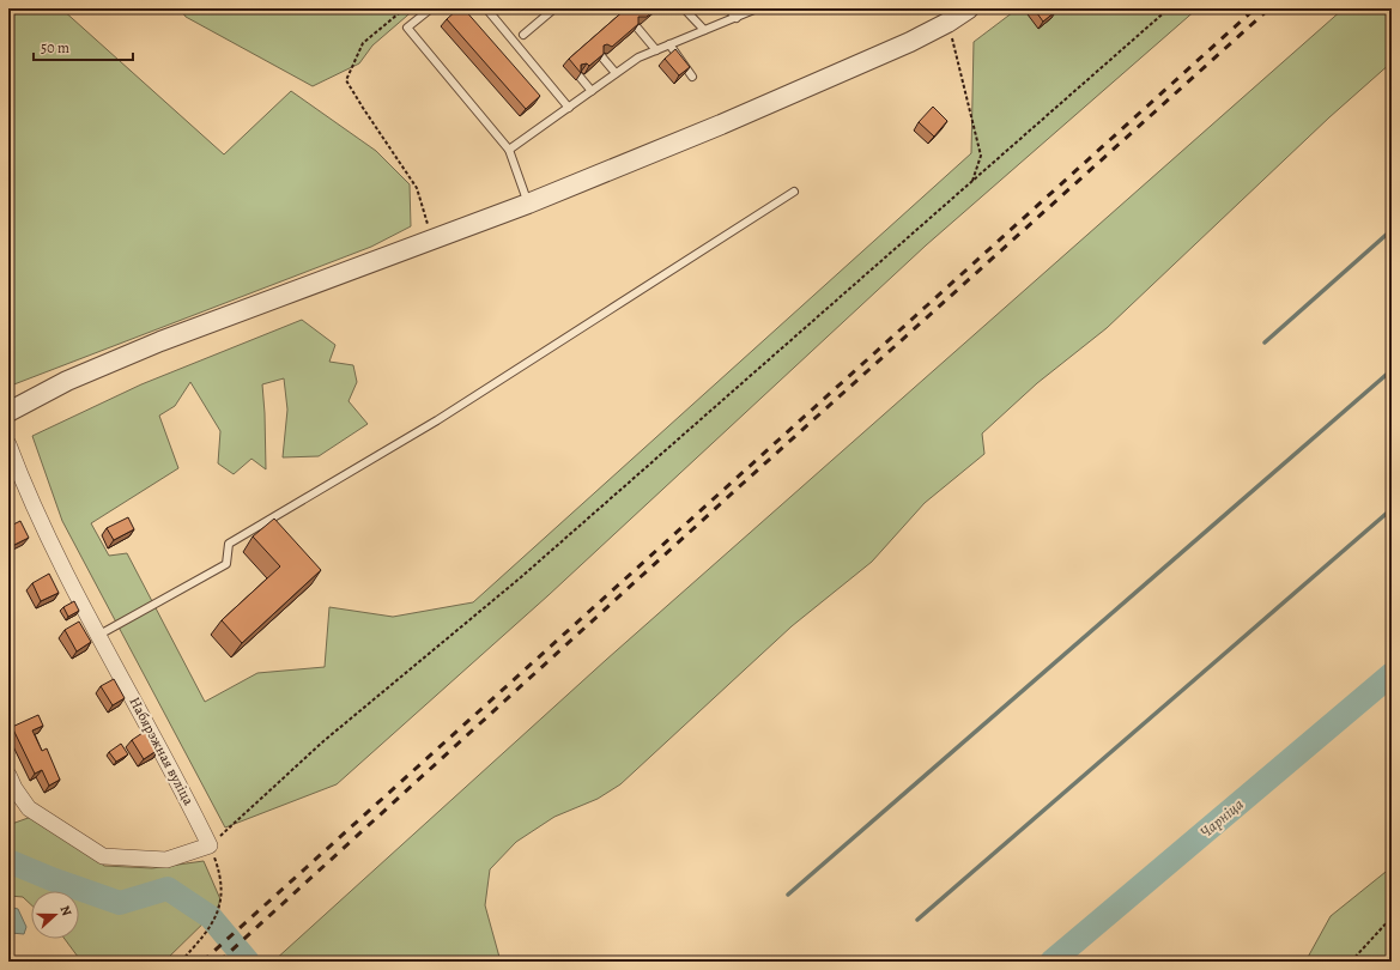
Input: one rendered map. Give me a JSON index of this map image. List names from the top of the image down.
{
  "streets": {
    "street": ["Набярэжная вуліца"]
  },
  "water": ["Чарніца"],
  "scale_bar": "50 m",
  "north": "right"
}
